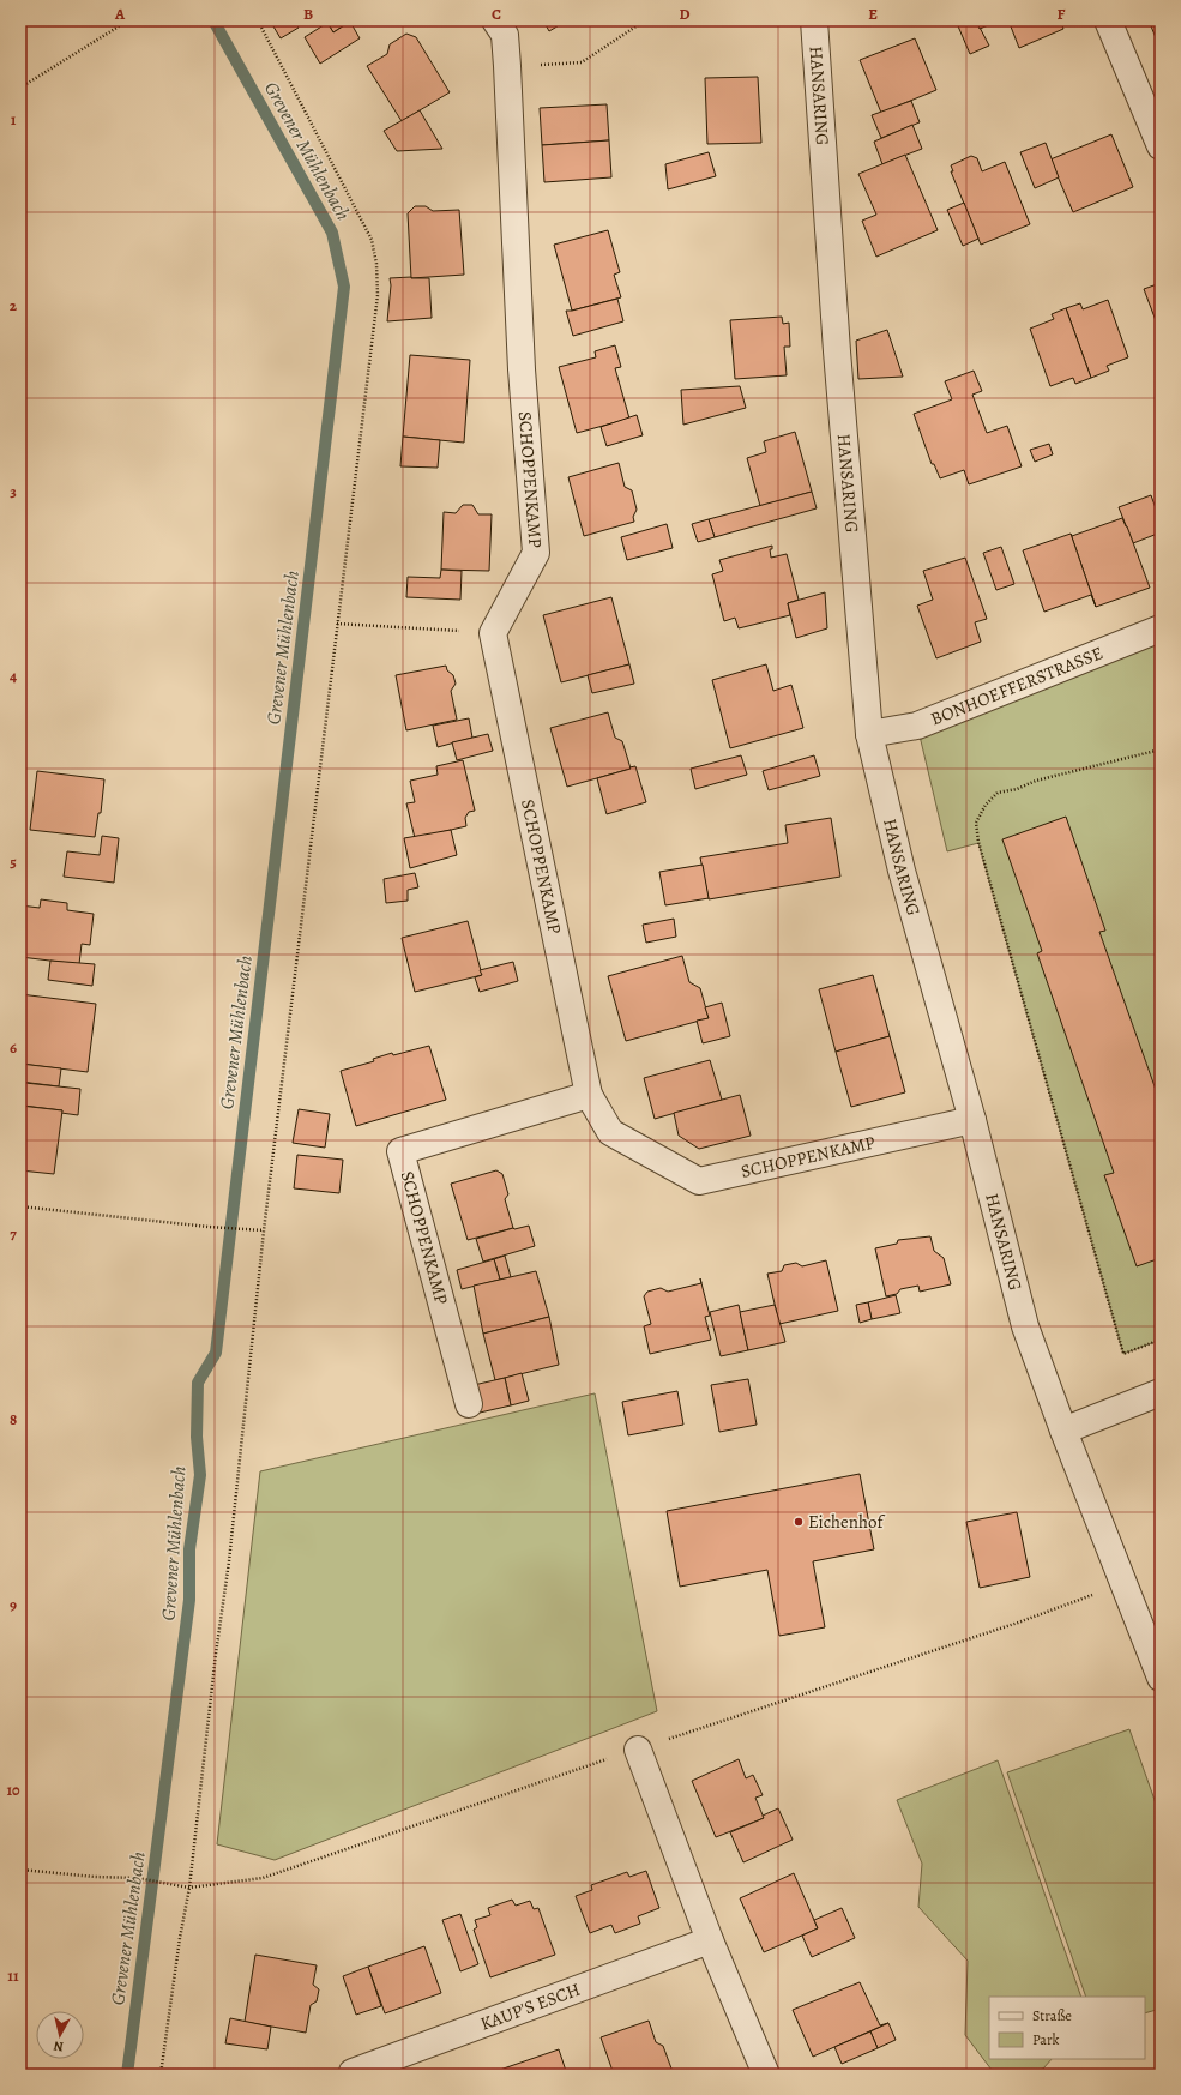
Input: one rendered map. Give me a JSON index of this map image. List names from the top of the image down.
{
  "streets": {
    "street": [
      "HANSARING",
      "SCHOPPENKAMP",
      "BONHOEFFERSTRASSE",
      "KAUP'S ESCH"
    ]
  },
  "crossings": [
    ["HANSARING", "SCHOPPENKAMP"],
    ["HANSARING", "BONHOEFFERSTRASSE"]
  ],
  "water": ["Grevener Mühlenbach"],
  "places": ["Eichenhof"],
  "legend": ["Straße", "Park"],
  "north": "bottom",
  "grid": {
    "columns": [
      "A",
      "B",
      "C",
      "D",
      "E",
      "F"
    ],
    "rows": [
      "1",
      "2",
      "3",
      "4",
      "5",
      "6",
      "7",
      "8",
      "9",
      "10",
      "11"
    ]
  }
}
